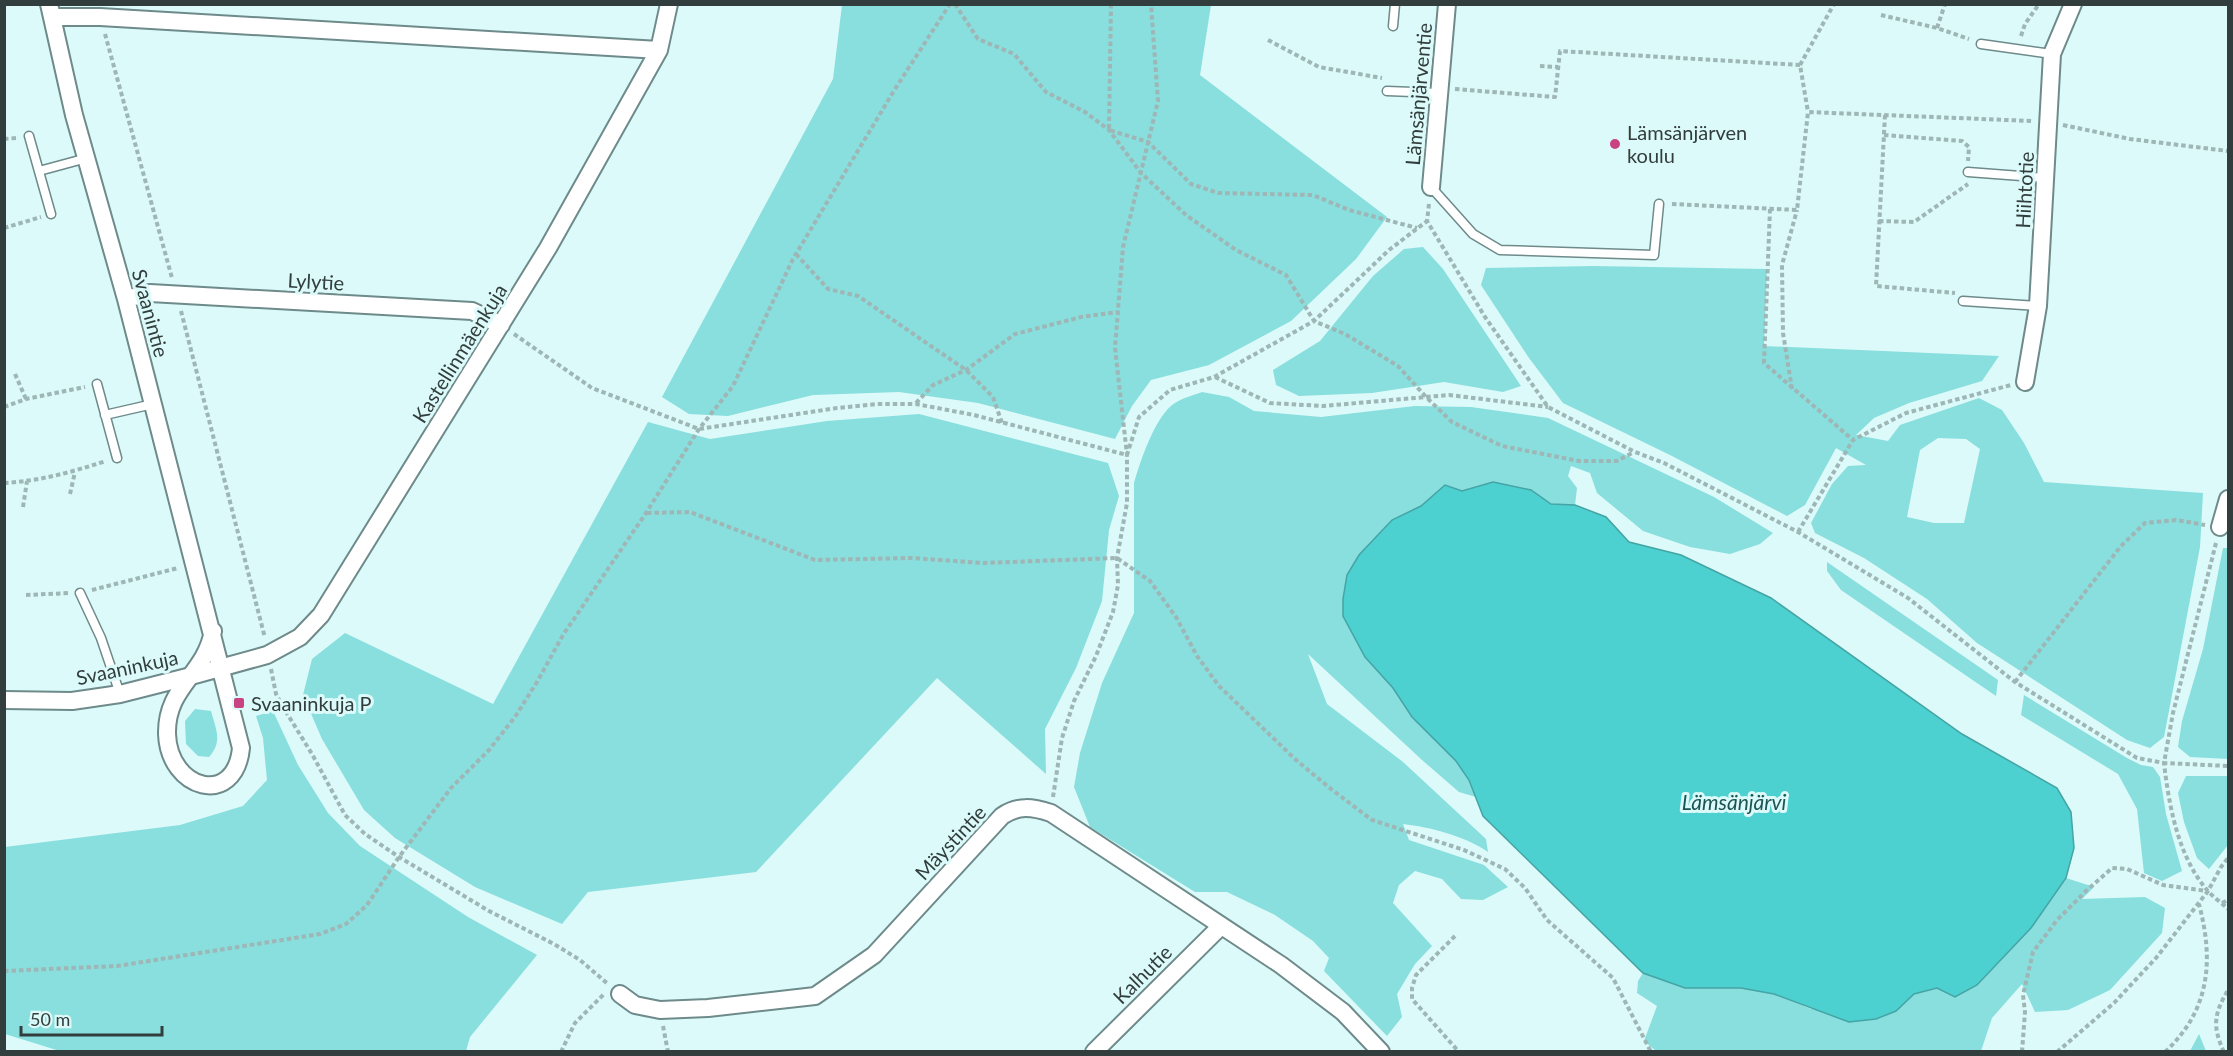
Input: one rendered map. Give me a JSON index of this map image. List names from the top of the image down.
{
  "streets": {
    "street": [
      "Lämsänjärventie",
      "Hiihtotie",
      "Lylytie",
      "Svaanintie",
      "Kastellinmäenkuja",
      "Svaaninkuja",
      "Mäystintie",
      "Kalhutie"
    ]
  },
  "crossings": [
    ["Lylytie", "Svaanintie"],
    ["Lylytie", "Kastellinmäenkuja"],
    ["Svaanintie", "Kastellinmäenkuja"],
    ["Svaanintie", "Svaaninkuja"],
    ["Kastellinmäenkuja", "Svaaninkuja"],
    ["Mäystintie", "Kalhutie"]
  ],
  "water": ["Lämsänjärvi"],
  "places": {
    "other": ["Lämsänjärven koulu"],
    "transit": ["Svaaninkuja P"]
  },
  "scale_bar": "50 m"
}
